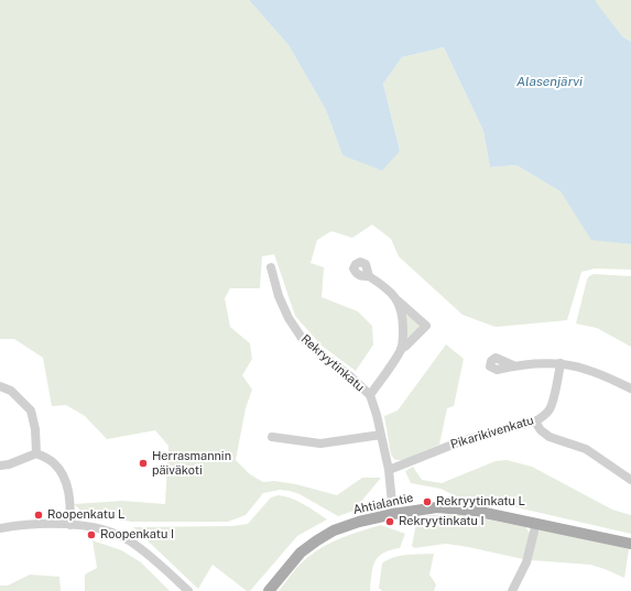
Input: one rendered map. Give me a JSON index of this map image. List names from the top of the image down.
{
  "streets": {
    "main road": ["Ahtialantie"],
    "street": ["Rekryytinkatu", "Pikarikivenkatu"]
  },
  "crossings": [
    ["Rekryytinkatu", "Pikarikivenkatu"],
    ["Rekryytinkatu", "Ahtialantie"]
  ],
  "water": ["Alasenjärvi"],
  "places": [
    "Herrasmannin päiväkoti",
    "Rekryytinkatu L",
    "Roopenkatu L",
    "Rekryytinkatu I",
    "Roopenkatu I"
  ]
}
